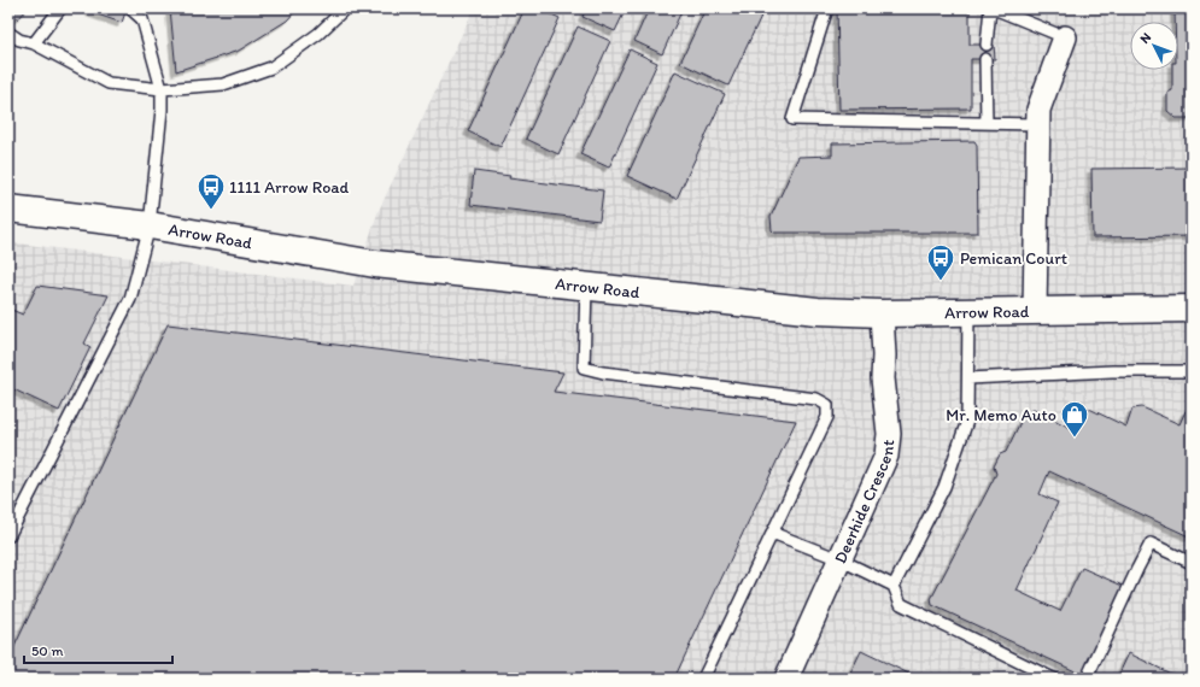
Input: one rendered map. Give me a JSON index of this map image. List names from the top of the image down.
{
  "streets": {
    "street": ["Arrow Road", "Deerhide Crescent"]
  },
  "crossings": [
    ["Arrow Road", "Deerhide Crescent"]
  ],
  "places": {
    "bus stop": ["1111 Arrow Road", "Pemican Court"],
    "shop": ["Mr. Memo Auto"]
  },
  "scale_bar": "50 m",
  "north": "top left"
}
